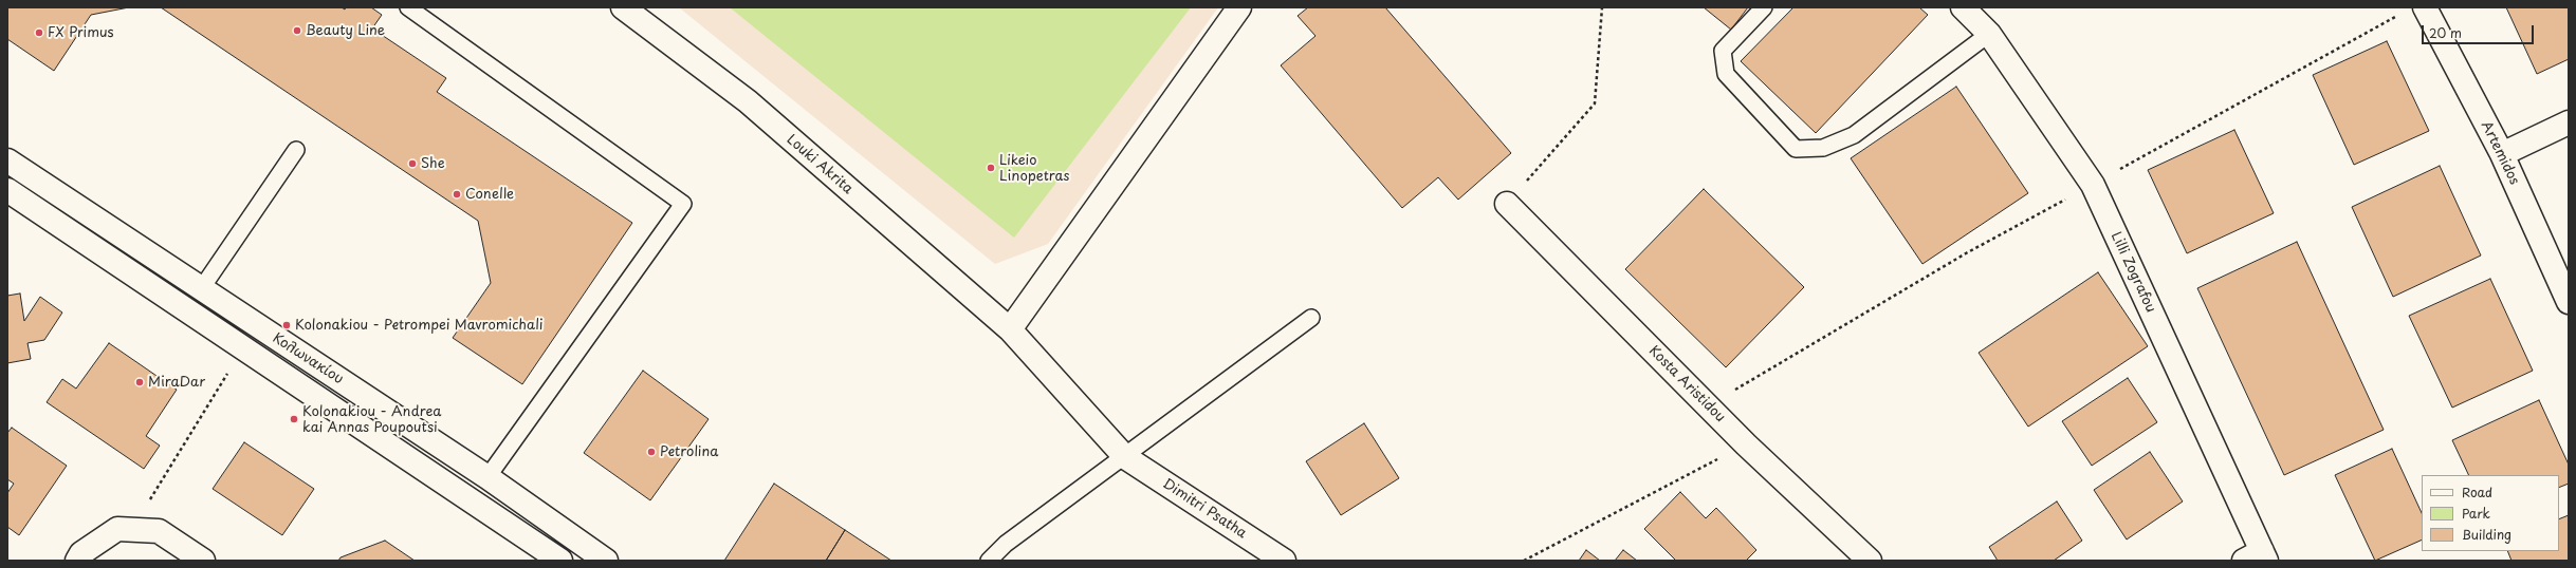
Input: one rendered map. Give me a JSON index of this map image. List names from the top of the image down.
{
  "streets": {
    "street": [
      "Artemidos",
      "Louki Akrita",
      "Lilli Zografou",
      "Κολωνακίου",
      "Kosta Aristidou",
      "Dimitri Psatha"
    ]
  },
  "crossings": [
    ["Louki Akrita", "Dimitri Psatha"]
  ],
  "places": [
    "Beauty Line",
    "FX Primus",
    "She",
    "Likeio Linopetras",
    "Conelle",
    "Kolonakiou - Petrompei Mavromichali",
    "MiraDar",
    "Kolonakiou - Andrea kai Annas Poupoutsi",
    "Petrolina"
  ],
  "legend": ["Road", "Park", "Building"],
  "scale_bar": "20 m"
}
